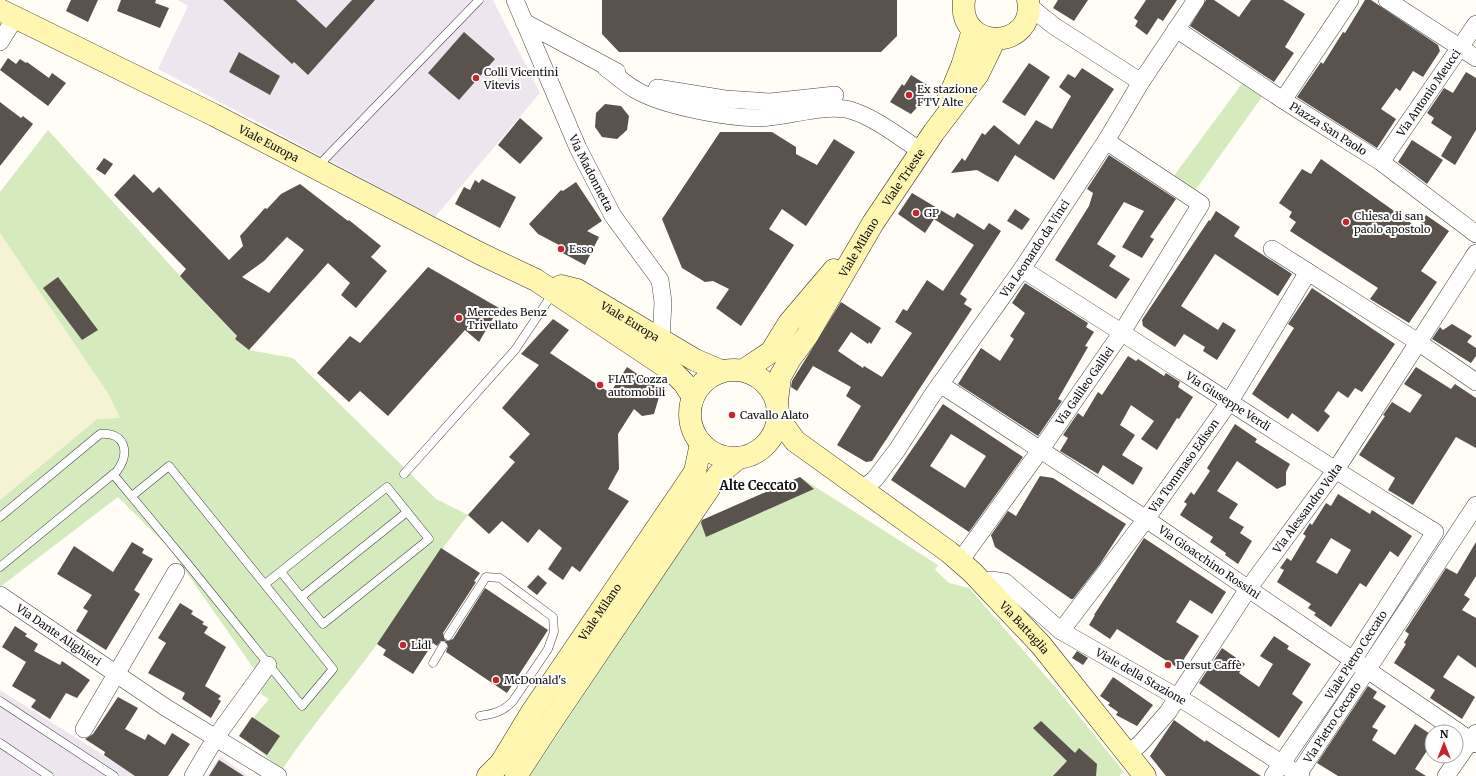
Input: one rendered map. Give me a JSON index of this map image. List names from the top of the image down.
{
  "streets": {
    "main road": [
      "Viale Europa",
      "Viale Trieste",
      "Viale Milano",
      "Via Battaglia"
    ],
    "street": [
      "Via Antonio Meucci",
      "Piazza San Paolo",
      "Via Madonnetta",
      "Via Leonardo da Vinci",
      "Via Galileo Galilei",
      "Via Giuseppe Verdi",
      "Via Tommaso Edison",
      "Via Alessandro Volta",
      "Via Gioacchino Rossini",
      "Via Dante Alighieri",
      "Viale Pietro Ceccato",
      "Viale della Stazione",
      "Via Pietro Ceccato"
    ]
  },
  "crossings": [
    ["Via Antonio Meucci", "Piazza San Paolo"],
    ["Piazza San Paolo", "Via Leonardo da Vinci"],
    ["Viale Europa", "Via Madonnetta"],
    ["Viale Europa", "Viale Milano"],
    ["Viale Europa", "Via Battaglia"],
    ["Viale Trieste", "Viale Milano"],
    ["Via Leonardo da Vinci", "Via Galileo Galilei"],
    ["Via Leonardo da Vinci", "Via Giuseppe Verdi"],
    ["Via Leonardo da Vinci", "Via Gioacchino Rossini"],
    ["Via Leonardo da Vinci", "Via Battaglia"],
    ["Viale Milano", "Via Battaglia"],
    ["Via Galileo Galilei", "Via Giuseppe Verdi"],
    ["Via Galileo Galilei", "Via Gioacchino Rossini"],
    ["Via Galileo Galilei", "Via Battaglia"],
    ["Via Giuseppe Verdi", "Via Tommaso Edison"],
    ["Via Giuseppe Verdi", "Via Alessandro Volta"],
    ["Via Giuseppe Verdi", "Viale Pietro Ceccato"],
    ["Via Tommaso Edison", "Via Gioacchino Rossini"],
    ["Via Tommaso Edison", "Viale della Stazione"],
    ["Via Alessandro Volta", "Via Gioacchino Rossini"],
    ["Via Alessandro Volta", "Via Battaglia"],
    ["Via Alessandro Volta", "Viale della Stazione"],
    ["Via Gioacchino Rossini", "Viale Pietro Ceccato"],
    ["Via Gioacchino Rossini", "Via Pietro Ceccato"],
    ["Via Battaglia", "Viale della Stazione"],
    ["Viale Pietro Ceccato", "Viale della Stazione"],
    ["Viale Pietro Ceccato", "Via Pietro Ceccato"],
    ["Viale della Stazione", "Via Pietro Ceccato"]
  ],
  "districts": ["Alte Ceccato"],
  "places": [
    "Colli Vicentini Vitevis",
    "Ex stazione FTV Alte",
    "GP",
    "Chiesa di san paolo apostolo",
    "Esso",
    "Mercedes Benz Trivellato",
    "FIAT Cozza automobili",
    "Cavallo Alato",
    "Lidl",
    "Dersut Caffè",
    "McDonald's"
  ],
  "north": "top"
}
